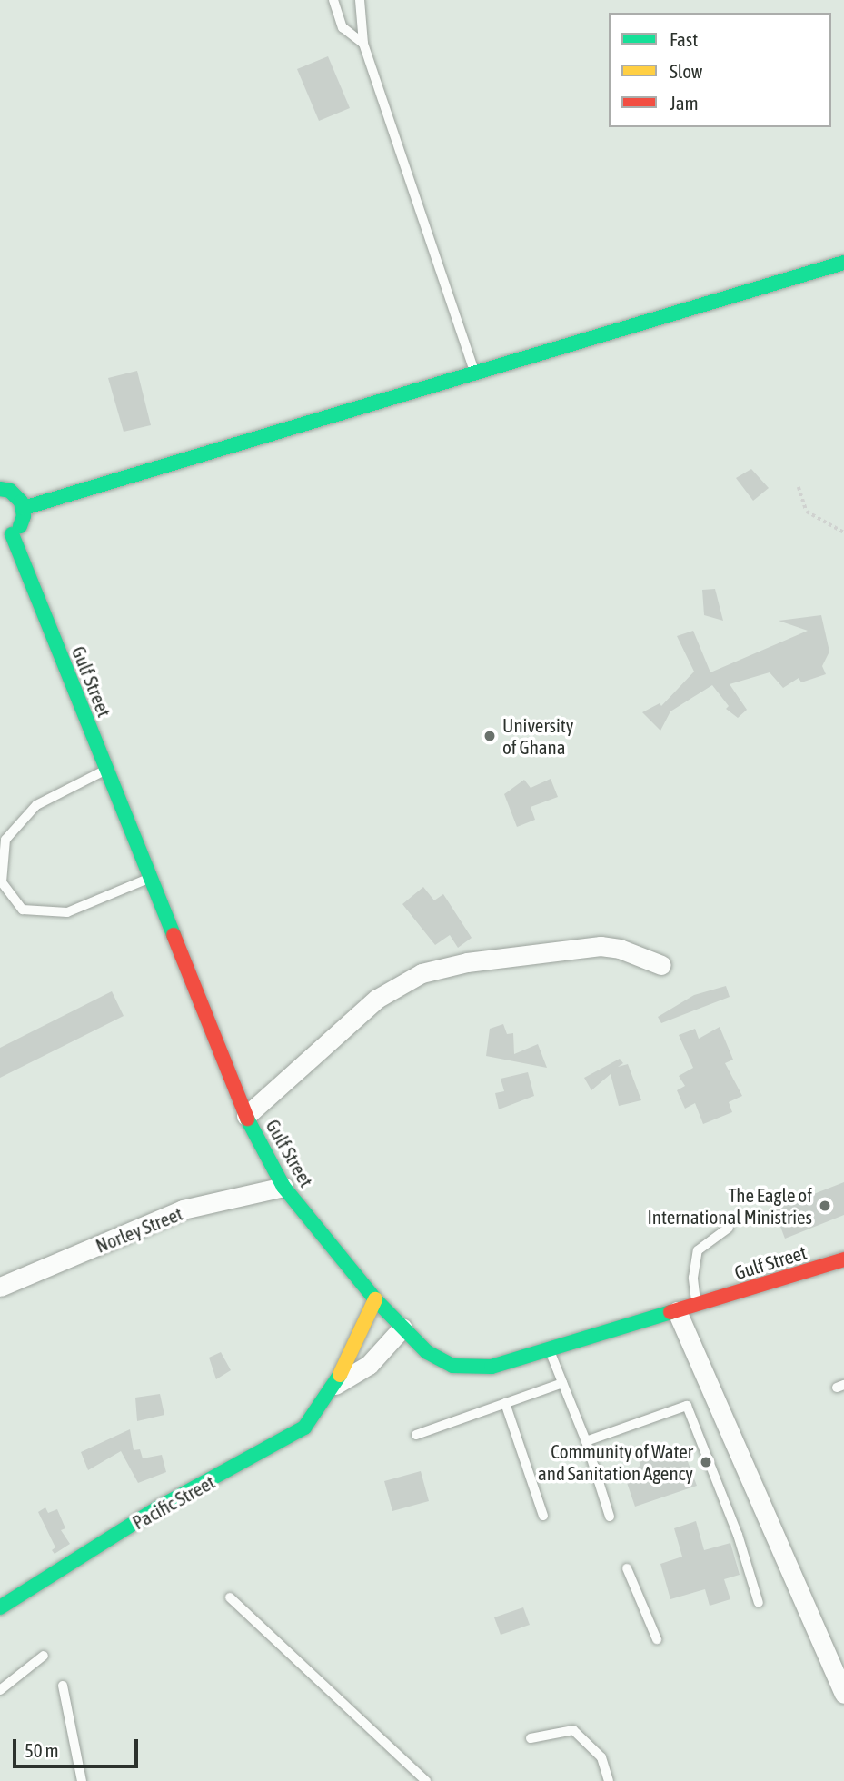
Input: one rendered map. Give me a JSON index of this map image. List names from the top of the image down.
{
  "streets": {
    "street": ["Gulf Street", "Norley Street", "Pacific Street"]
  },
  "crossings": [
    ["Gulf Street", "Norley Street"],
    ["Gulf Street", "Pacific Street"]
  ],
  "places": ["University of Ghana", "The Eagle of International Ministries", "Community of Water and Sanitation Agency"],
  "legend": ["Fast", "Slow", "Jam"],
  "scale_bar": "50 m"
}
